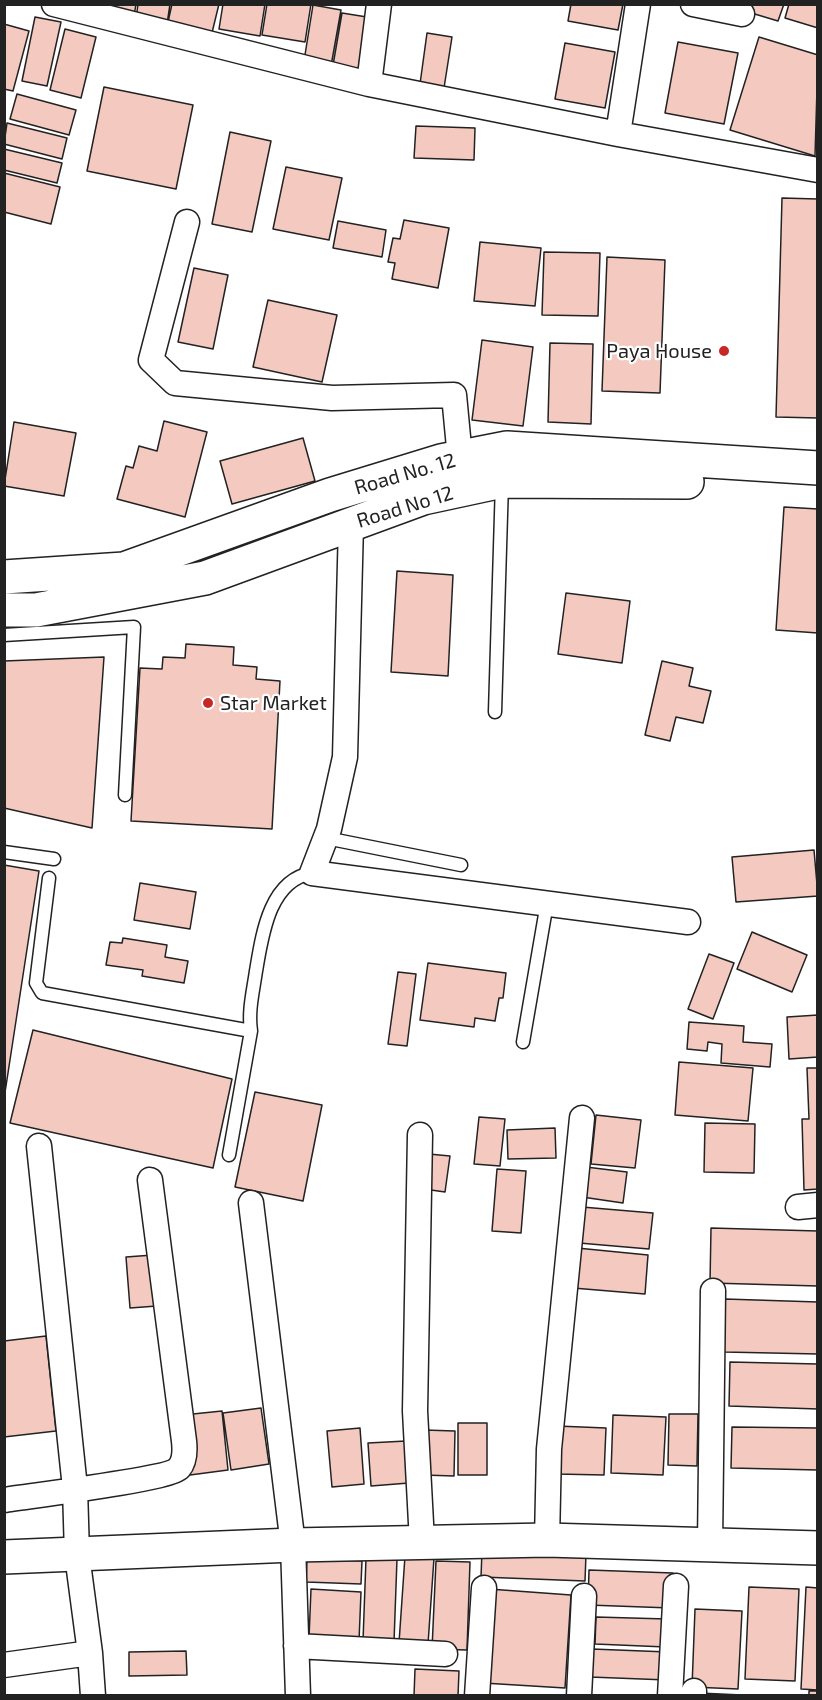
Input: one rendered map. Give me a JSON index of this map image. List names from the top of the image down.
{
  "streets": {
    "main road": ["Road No. 12", "Road No 12"]
  },
  "places": ["Paya House", "Star Market"]
}
